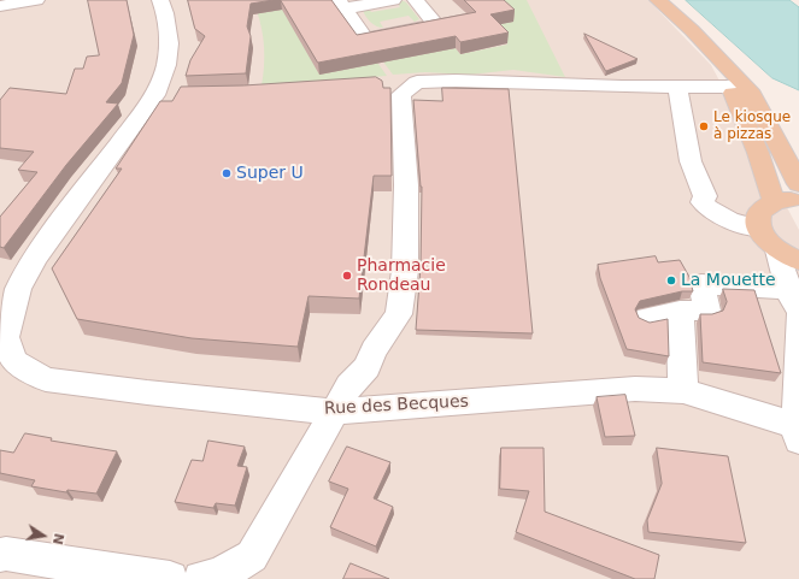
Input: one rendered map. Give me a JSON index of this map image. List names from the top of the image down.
{
  "streets": {
    "street": ["Rue des Becques"]
  },
  "places": [
    "Le kiosque à pizzas",
    "Super U",
    "Pharmacie Rondeau",
    "La Mouette"
  ],
  "north": "right"
}
